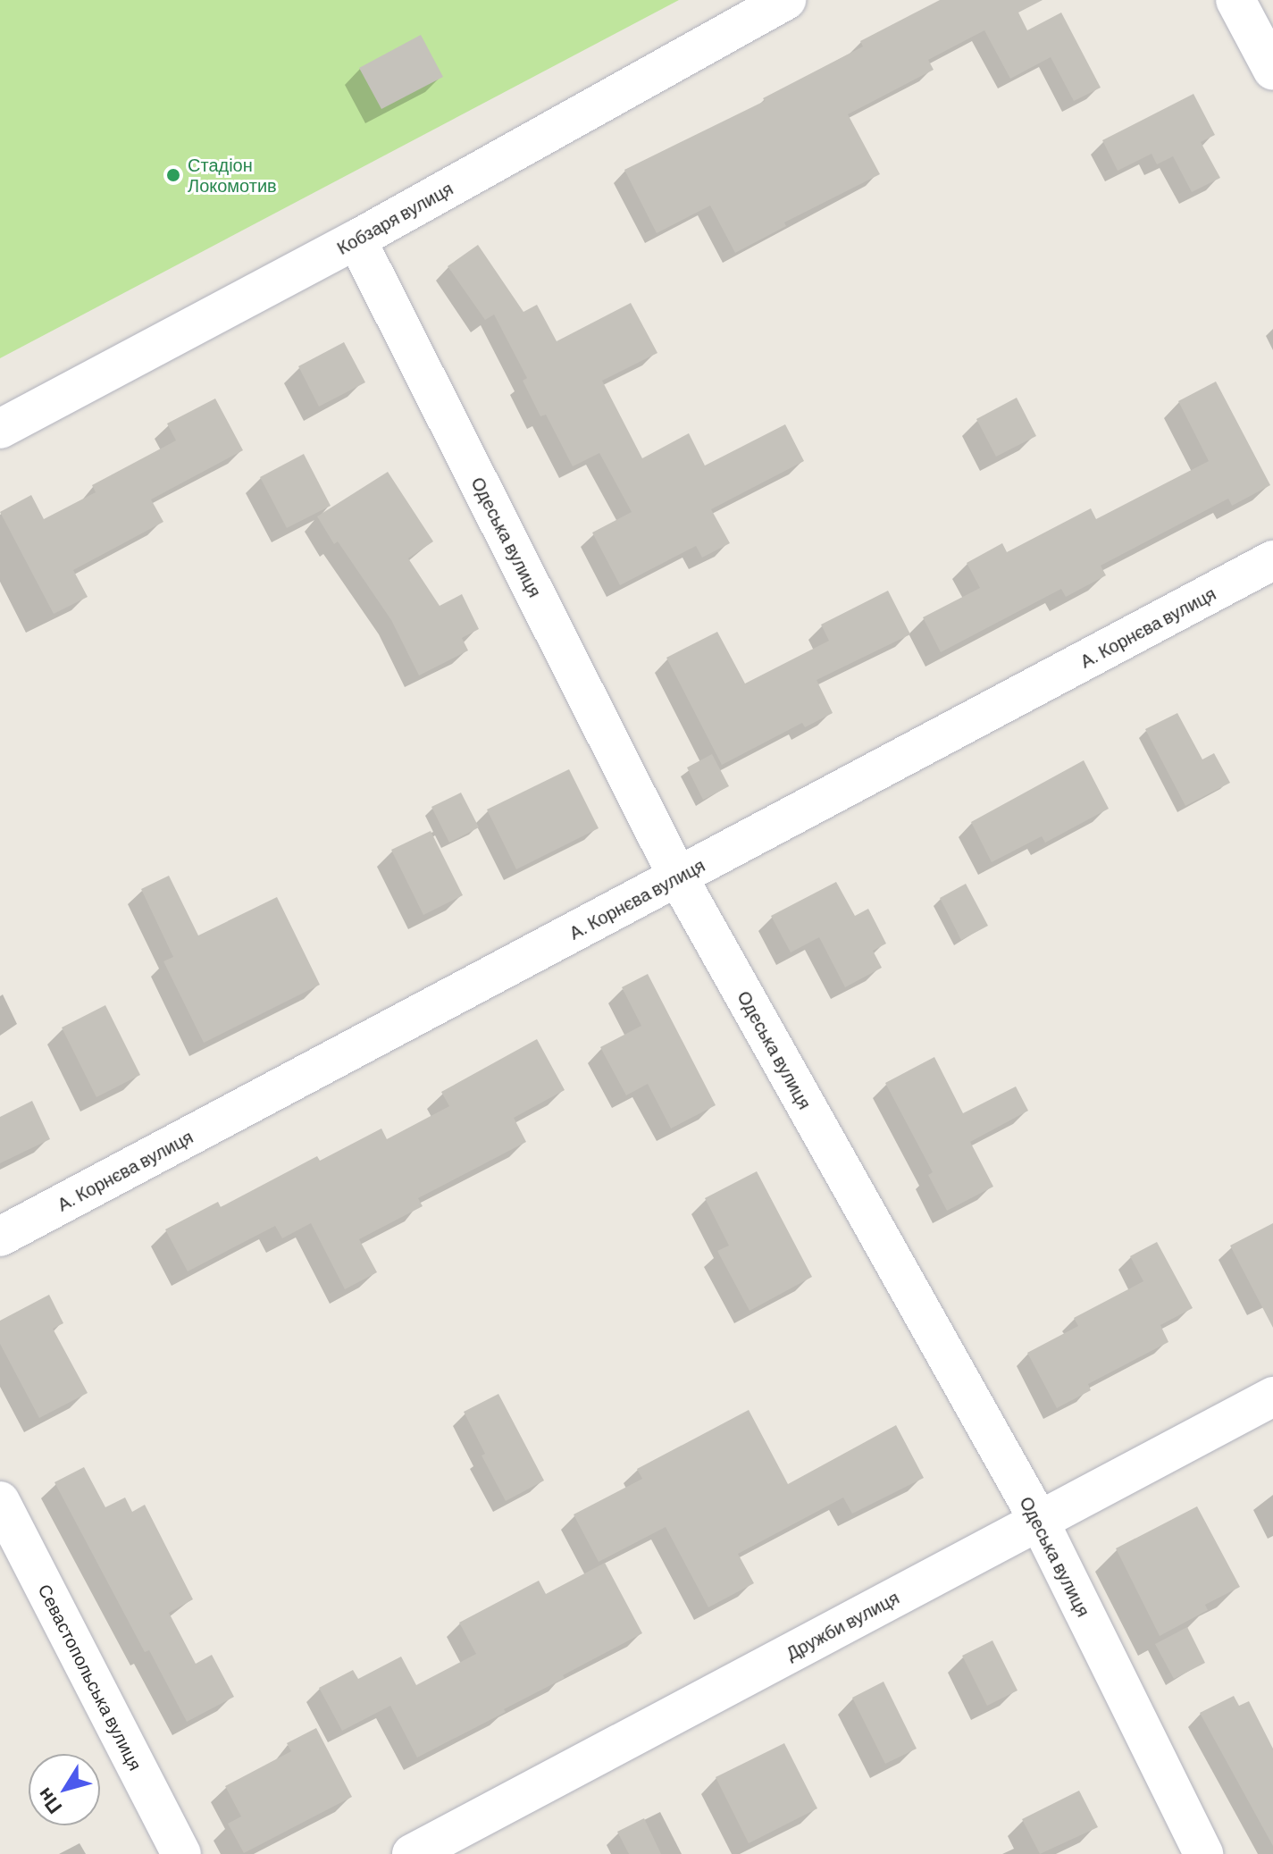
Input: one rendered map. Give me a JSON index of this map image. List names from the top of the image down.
{
  "streets": {
    "street": [
      "Кобзаря вулиця",
      "Одеська вулиця",
      "А. Корнєва вулиця",
      "Дружби вулиця",
      "Севастопольська вулиця"
    ]
  },
  "crossings": [
    ["Кобзаря вулиця", "Одеська вулиця"],
    ["Одеська вулиця", "А. Корнєва вулиця"],
    ["Одеська вулиця", "Дружби вулиця"]
  ],
  "places": ["Стадіон Локомотив"],
  "north": "bottom left"
}
